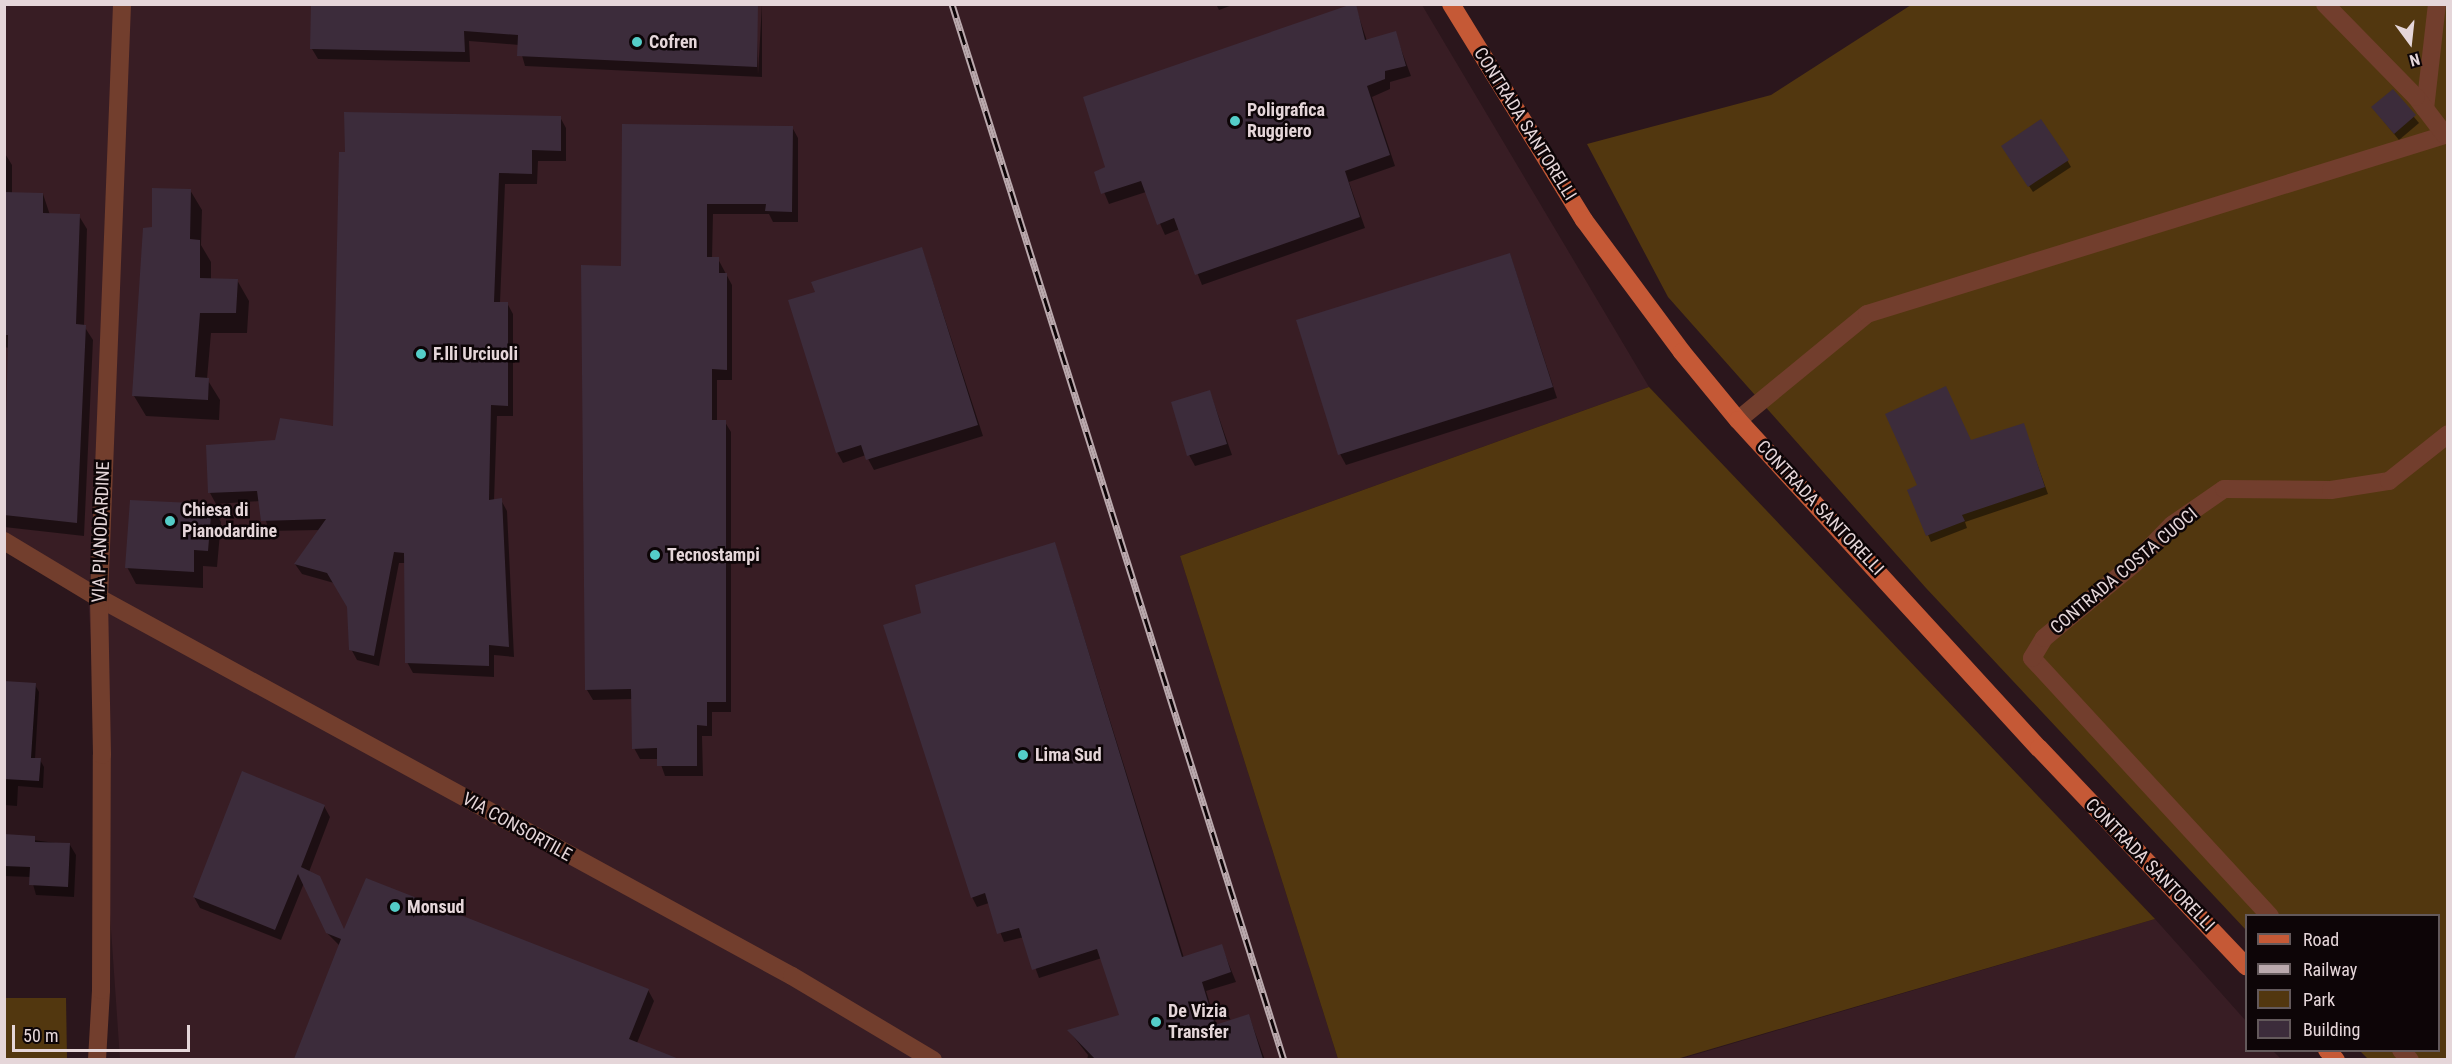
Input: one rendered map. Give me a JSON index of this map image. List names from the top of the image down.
{
  "streets": {
    "main road": ["CONTRADA SANTORELLI"],
    "street": ["VIA PIANODARDINE", "CONTRADA COSTA CUOCI", "VIA CONSORTILE"]
  },
  "crossings": [
    ["VIA PIANODARDINE", "VIA CONSORTILE"]
  ],
  "places": [
    "Cofren",
    "Poligrafica Ruggiero",
    "F.lli Urciuoli",
    "Chiesa di Pianodardine",
    "Tecnostampi",
    "Lima Sud",
    "Monsud",
    "De Vizia Transfer"
  ],
  "legend": [
    "Road",
    "Railway",
    "Park",
    "Building"
  ],
  "scale_bar": "50 m",
  "north": "bottom"
}
